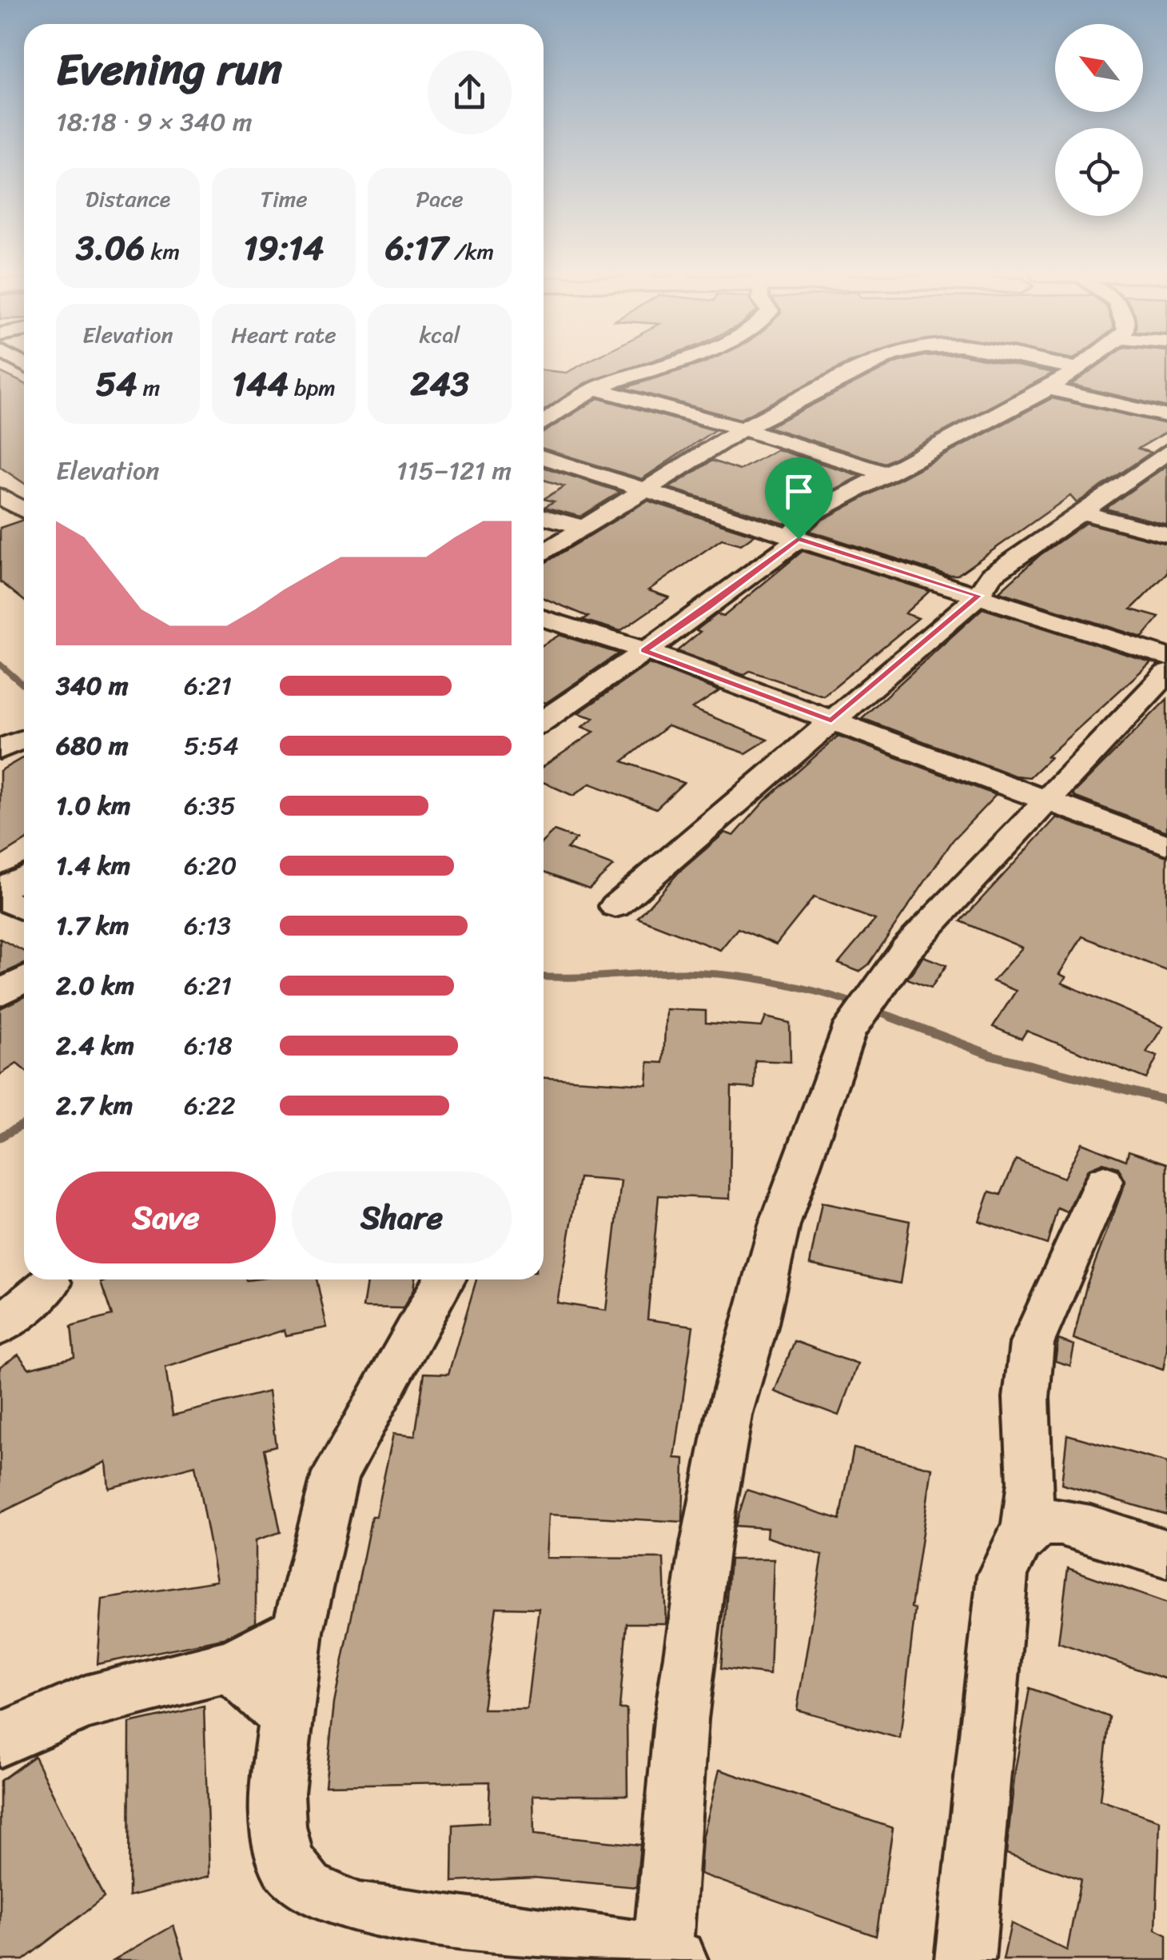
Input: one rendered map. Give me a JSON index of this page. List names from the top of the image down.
{
  "north": "top left",
  "page": {
    "heading": ["Evening run", "18:18 · 9 × 340 m"],
    "stats": [
      ["Distance", "3.06 km"],
      ["Time", "19:14"],
      ["Pace", "6:17 /km"],
      ["Elevation", "54 m"],
      ["Heart rate", "144 bpm"],
      ["kcal", "243"]
    ],
    "chart": ["Elevation", "115–121 m"],
    "list": [
      {
        "name": "340 m",
        "note": "6:21"
      },
      {
        "name": "680 m",
        "note": "5:54"
      },
      {
        "name": "1.0 km",
        "note": "6:35"
      },
      {
        "name": "1.4 km",
        "note": "6:20"
      },
      {
        "name": "1.7 km",
        "note": "6:13"
      },
      {
        "name": "2.0 km",
        "note": "6:21"
      },
      {
        "name": "2.4 km",
        "note": "6:18"
      },
      {
        "name": "2.7 km",
        "note": "6:22"
      }
    ],
    "buttons": ["Save", "Share"]
  }
}
